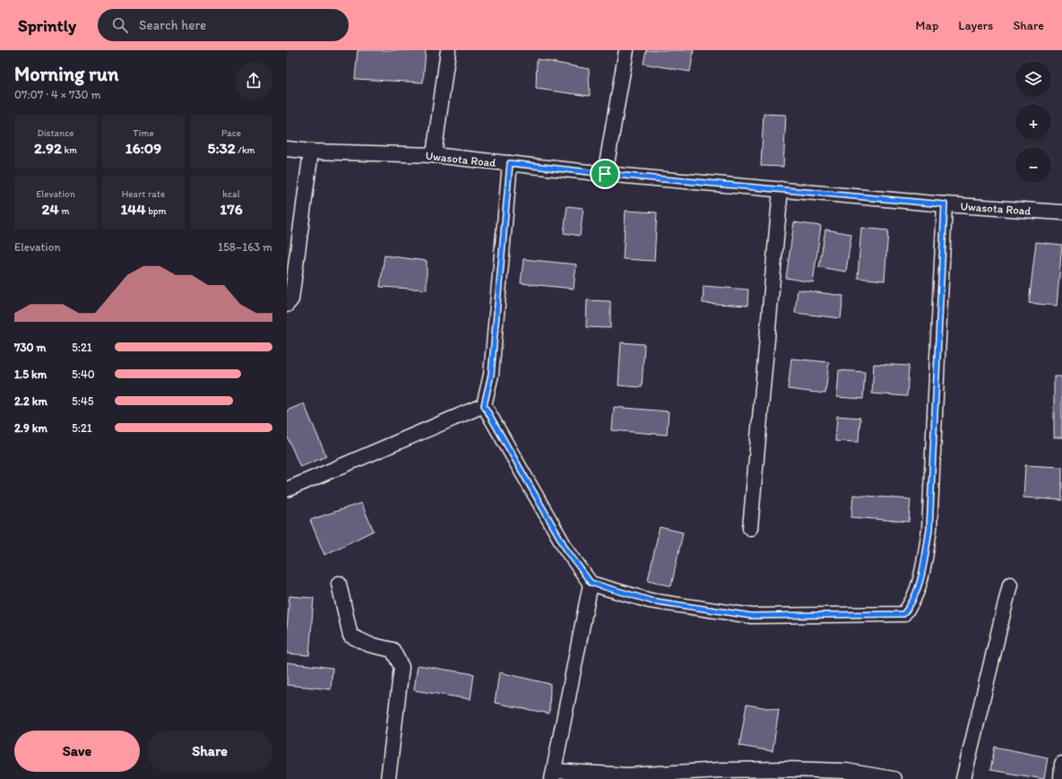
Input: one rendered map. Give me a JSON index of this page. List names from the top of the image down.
{
  "streets": {
    "street": ["Uwasota Road"]
  },
  "page": {
    "header": "Sprintly",
    "search": "Search here",
    "nav": ["Map", "Layers", "Share"],
    "heading": ["Morning run", "07:07 · 4 × 730 m"],
    "map_buttons": ["+", "−"],
    "stats": [
      ["Distance", "2.92 km"],
      ["Time", "16:09"],
      ["Pace", "5:32 /km"],
      ["Elevation", "24 m"],
      ["Heart rate", "144 bpm"],
      ["kcal", "176"]
    ],
    "chart": ["Elevation", "158–163 m"],
    "list": [
      {
        "name": "730 m",
        "note": "5:21"
      },
      {
        "name": "1.5 km",
        "note": "5:40"
      },
      {
        "name": "2.2 km",
        "note": "5:45"
      },
      {
        "name": "2.9 km",
        "note": "5:21"
      }
    ],
    "buttons": ["Save", "Share"]
  }
}
